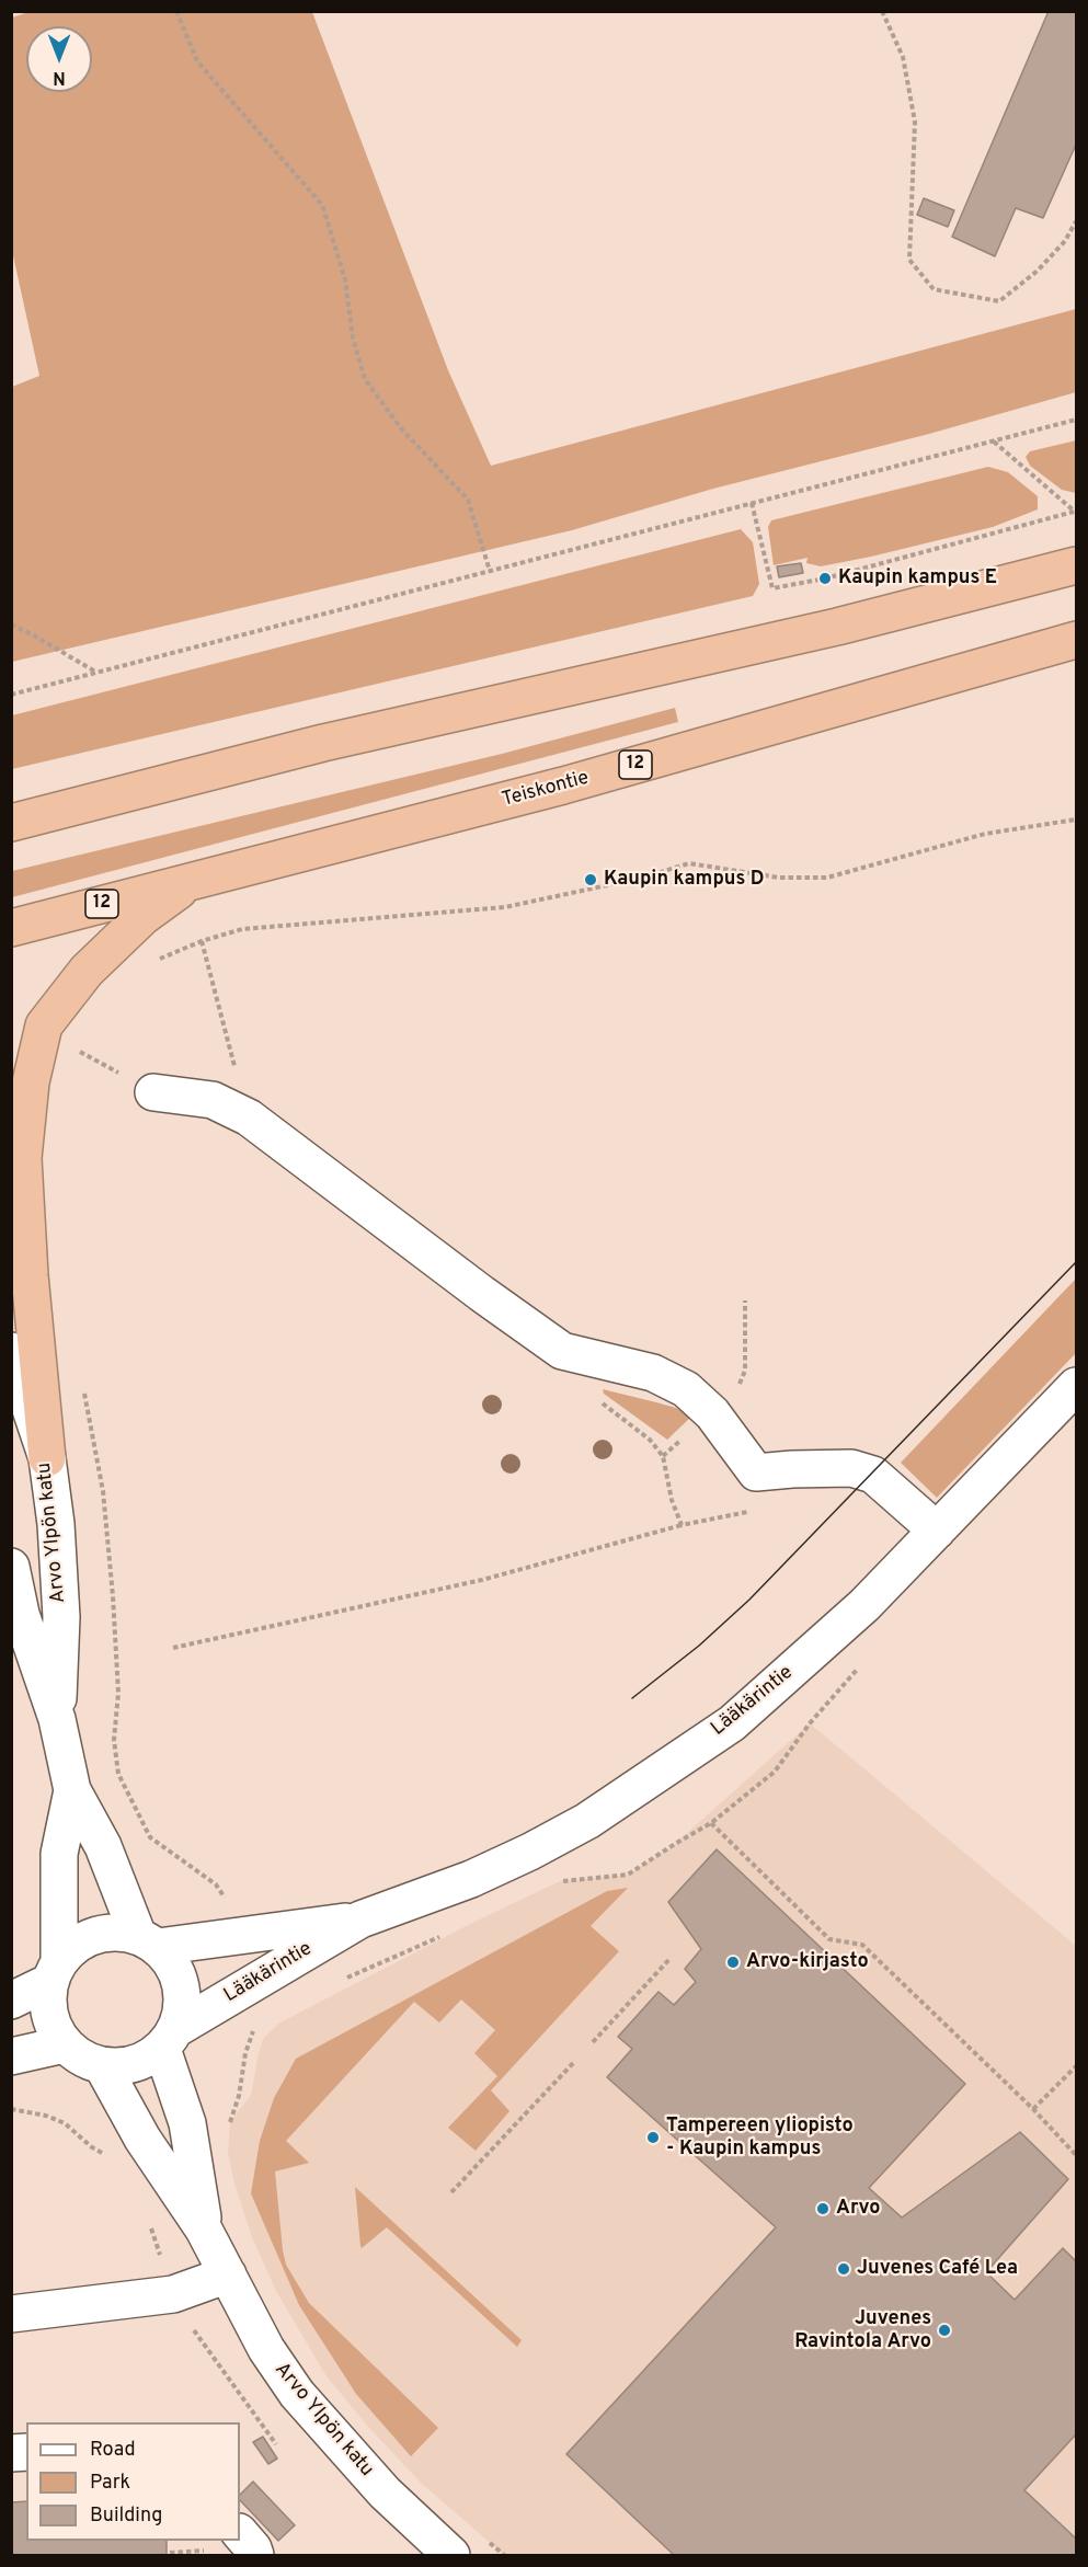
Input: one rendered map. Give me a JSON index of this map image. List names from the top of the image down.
{
  "streets": {
    "highway": ["12", "Teiskontie"],
    "street": ["Arvo Ylpön katu", "Lääkärintie"]
  },
  "crossings": [
    ["Arvo Ylpön katu", "Lääkärintie"]
  ],
  "places": [
    "Kaupin kampus E",
    "Kaupin kampus D",
    "Arvo-kirjasto",
    "Tampereen yliopisto - Kaupin kampus",
    "Arvo",
    "Juvenes Café Lea",
    "Juvenes Ravintola Arvo"
  ],
  "legend": ["Road", "Park", "Building"],
  "north": "bottom"
}
